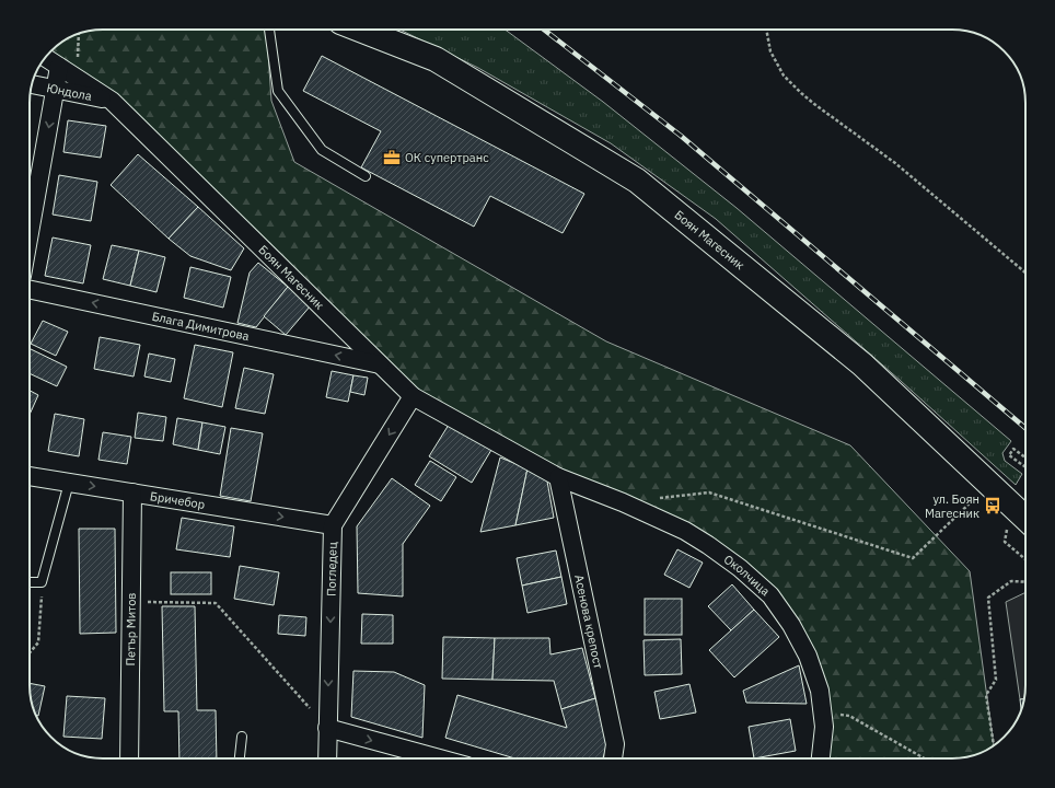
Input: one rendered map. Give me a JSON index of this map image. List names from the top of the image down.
{
  "streets": {
    "street": [
      "Юндола",
      "Боян Магесник",
      "Блага Димитрова",
      "Бричебор",
      "Погледец",
      "Околчица",
      "Асенова крепост",
      "Петър Митов"
    ]
  },
  "crossings": [
    ["Юндола", "Боян Магесник"],
    ["Боян Магесник", "Блага Димитрова"],
    ["Боян Магесник", "Погледец"],
    ["Боян Магесник", "Околчица"],
    ["Боян Магесник", "Асенова крепост"],
    ["Бричебор", "Погледец"],
    ["Бричебор", "Петър Митов"],
    ["Околчица", "Асенова крепост"]
  ],
  "one_way": ["Блага Димитрова", "Бричебор", "Погледец"],
  "places": {
    "office": ["ОК супертранс"],
    "bus stop": ["ул. Боян Магесник"]
  }
}
